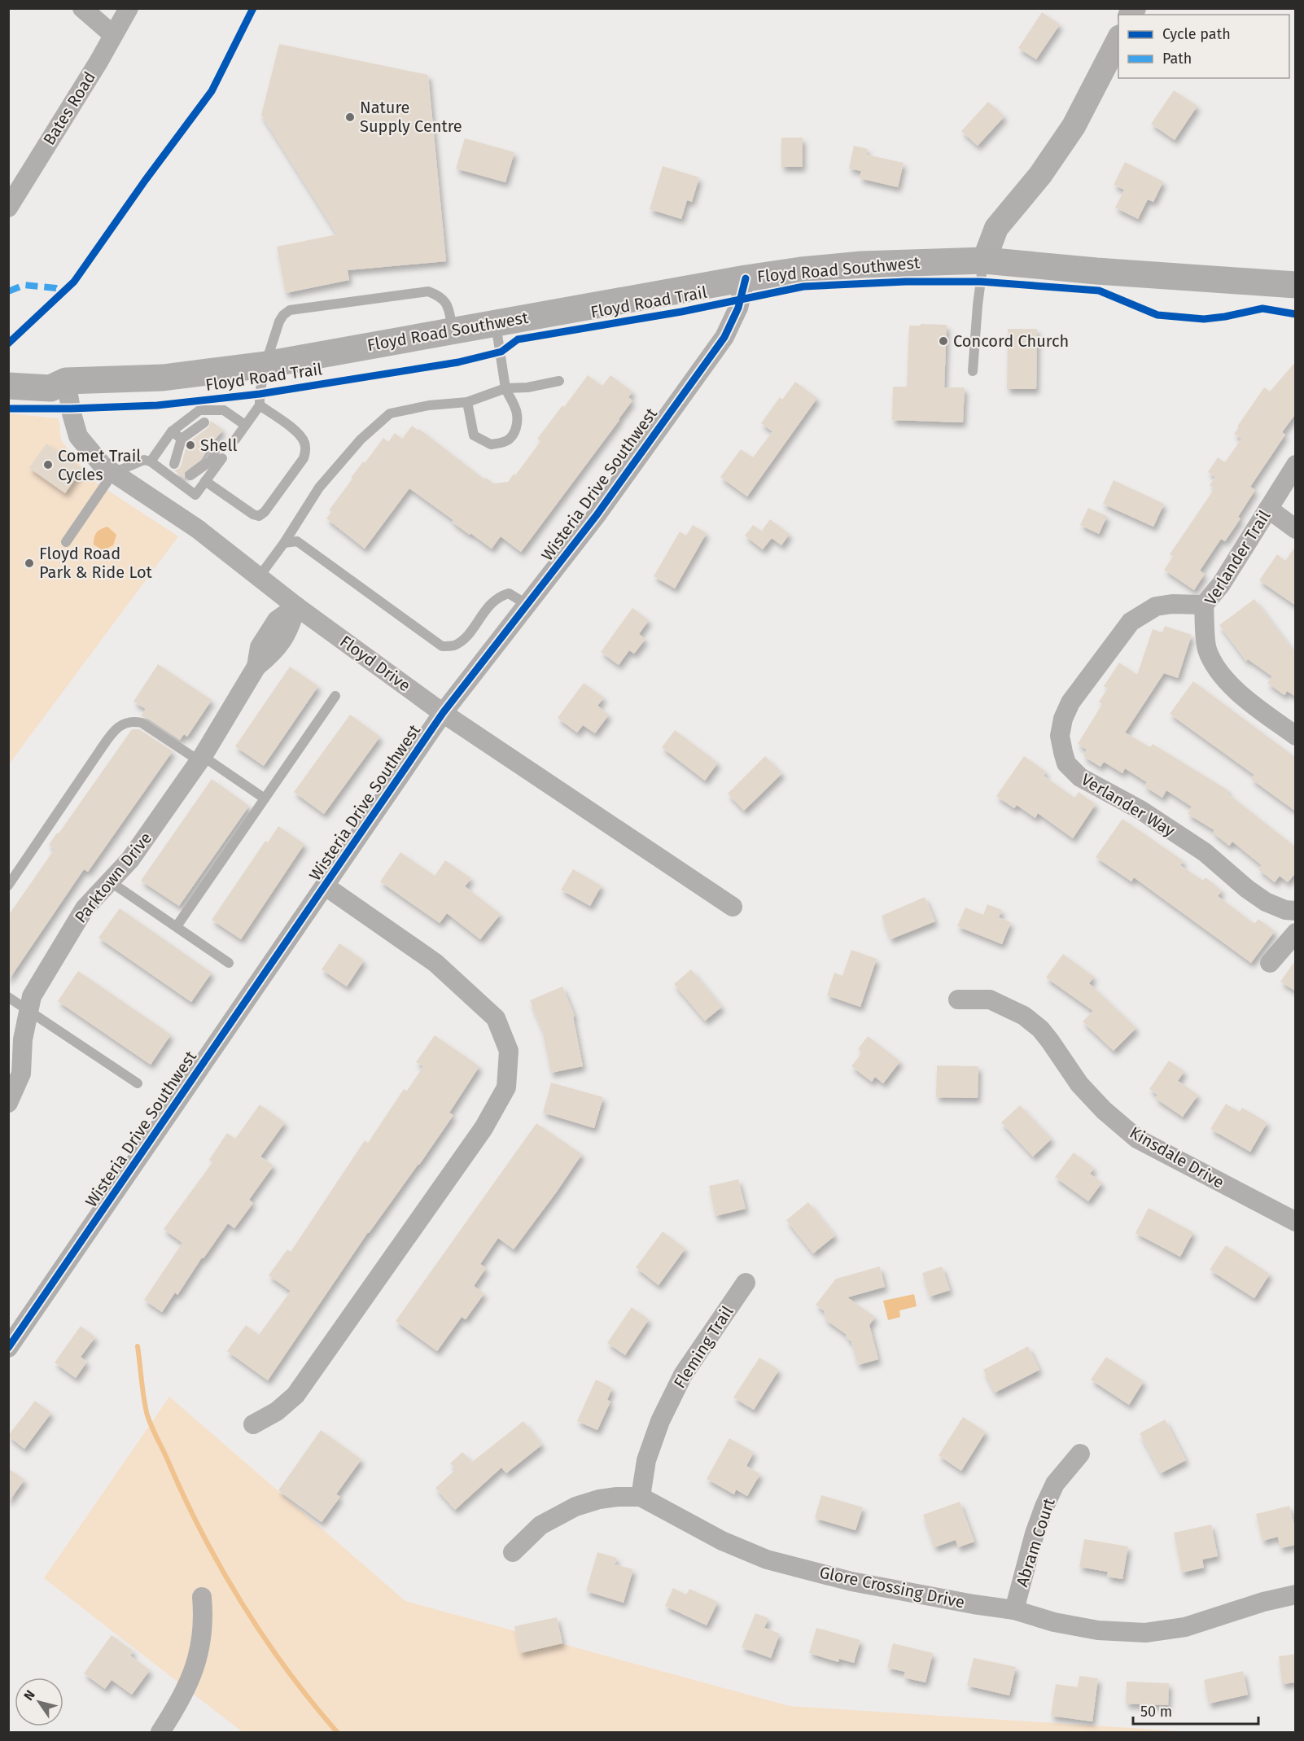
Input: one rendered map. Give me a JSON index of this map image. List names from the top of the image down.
{
  "streets": {
    "main road": ["Floyd Road Southwest"],
    "street": [
      "Bates Road",
      "Wisteria Drive Southwest",
      "Verlander Trail",
      "Floyd Drive",
      "Verlander Way",
      "Parktown Drive",
      "Kinsdale Drive",
      "Fleming Trail",
      "Abram Court",
      "Glore Crossing Drive"
    ],
    "cycle path": ["Floyd Road Trail"]
  },
  "crossings": [
    ["Floyd Road Southwest", "Wisteria Drive Southwest"],
    ["Floyd Road Southwest", "Floyd Drive"],
    ["Wisteria Drive Southwest", "Floyd Drive"],
    ["Verlander Trail", "Verlander Way"],
    ["Floyd Drive", "Parktown Drive"],
    ["Fleming Trail", "Glore Crossing Drive"],
    ["Abram Court", "Glore Crossing Drive"]
  ],
  "places": [
    "Nature Supply Centre",
    "Concord Church",
    "Shell",
    "Comet Trail Cycles",
    "Floyd Road Park & Ride Lot"
  ],
  "legend": ["Cycle path", "Path"],
  "scale_bar": "50 m",
  "north": "top left"
}
